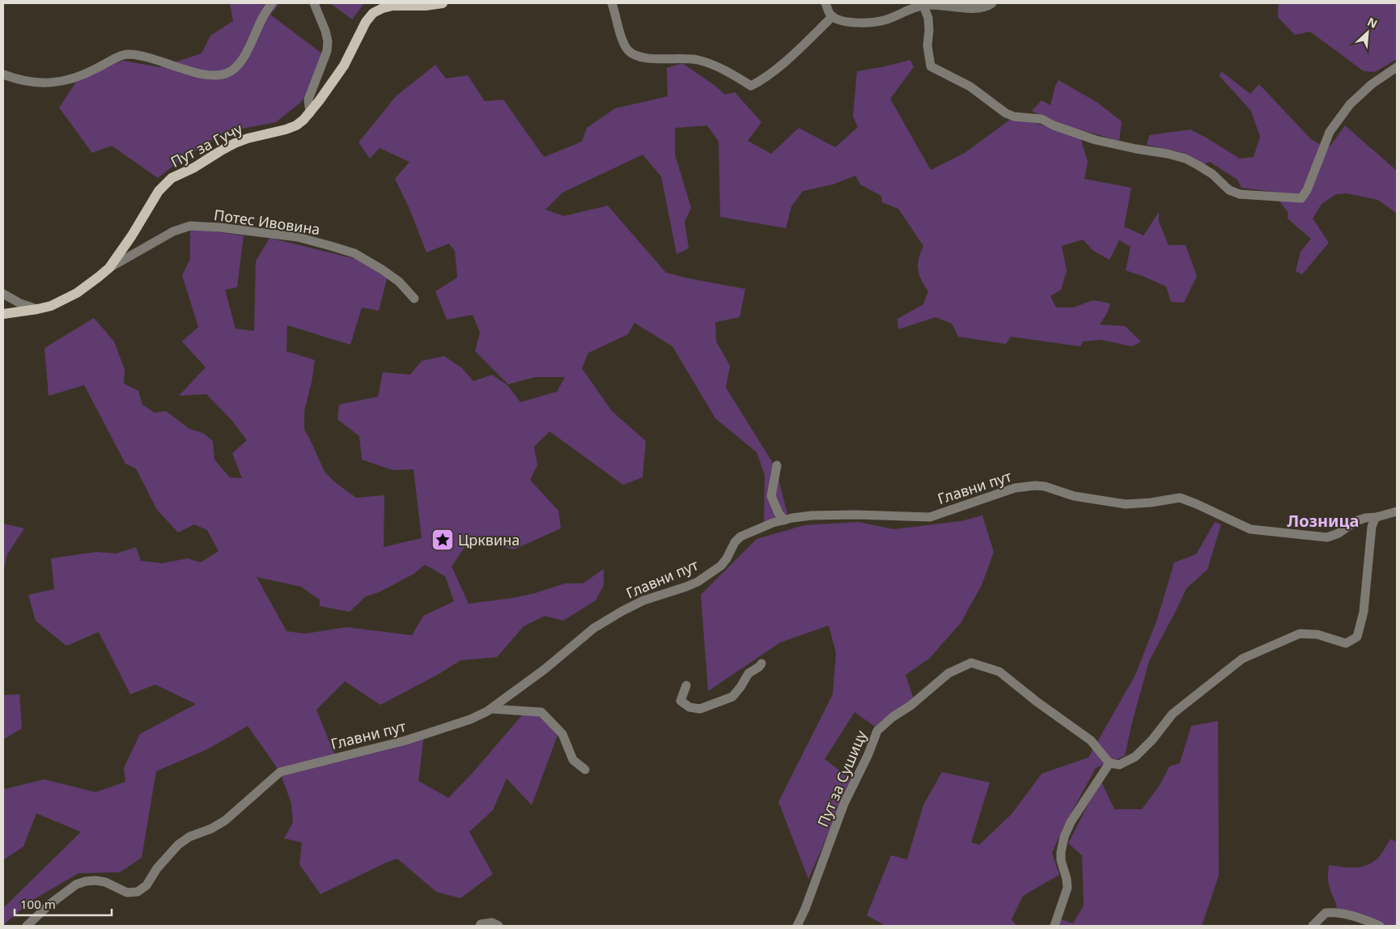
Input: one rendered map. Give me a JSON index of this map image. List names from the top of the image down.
{
  "streets": {
    "main road": ["Пут за Гучу"],
    "street": ["Потес Ивовина", "Главни пут", "Пут за Сушицу"]
  },
  "crossings": [
    ["Пут за Гучу", "Потес Ивовина"]
  ],
  "districts": ["Лозница"],
  "places": {
    "place": ["Црквина"]
  },
  "scale_bar": "100 m",
  "north": "top right"
}
